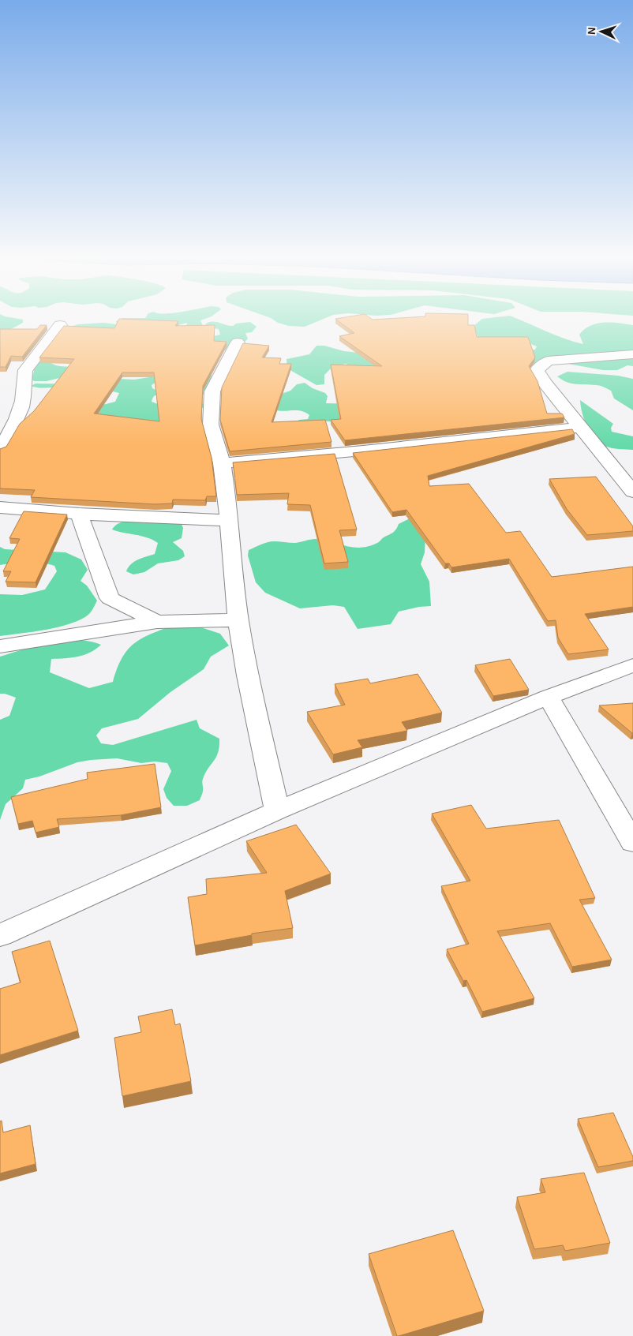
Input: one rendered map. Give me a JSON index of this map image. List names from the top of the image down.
{
  "north": "left"
}
